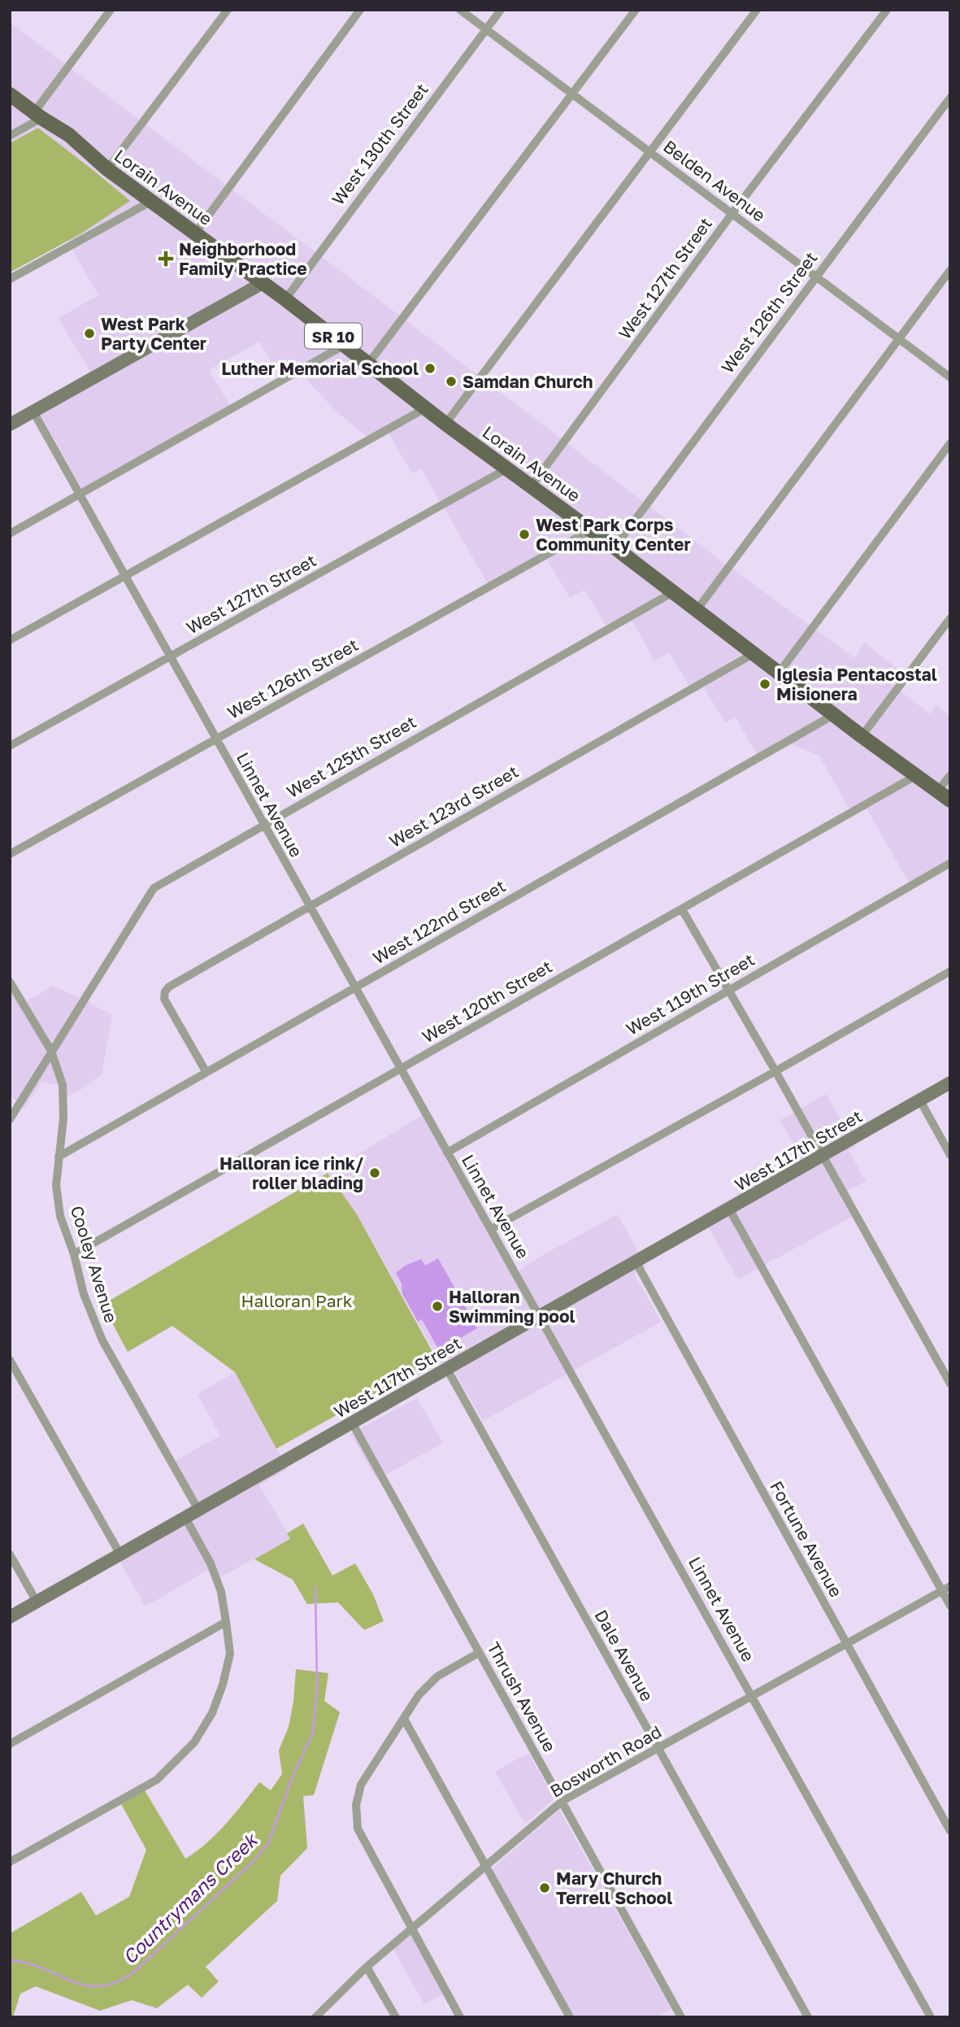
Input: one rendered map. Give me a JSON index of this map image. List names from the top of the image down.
{
  "streets": {
    "main road": ["Lorain Avenue", "SR 10", "West 117th Street"],
    "street": [
      "West 130th Street",
      "Belden Avenue",
      "West 127th Street",
      "West 126th Street",
      "West 125th Street",
      "Linnet Avenue",
      "West 123rd Street",
      "West 122nd Street",
      "West 119th Street",
      "West 120th Street",
      "Cooley Avenue",
      "Fortune Avenue",
      "Dale Avenue",
      "Thrush Avenue",
      "Bosworth Road"
    ]
  },
  "crossings": [
    ["West 130th Street", "Belden Avenue"],
    ["West 130th Street", "Lorain Avenue"],
    ["Belden Avenue", "West 127th Street"],
    ["Belden Avenue", "West 126th Street"],
    ["Lorain Avenue", "West 127th Street"],
    ["Lorain Avenue", "West 126th Street"],
    ["Lorain Avenue", "West 125th Street"],
    ["Lorain Avenue", "West 123rd Street"],
    ["Lorain Avenue", "West 122nd Street"],
    ["Lorain Avenue", "West 120th Street"],
    ["West 127th Street", "Linnet Avenue"],
    ["West 126th Street", "Linnet Avenue"],
    ["West 125th Street", "Linnet Avenue"],
    ["West 125th Street", "Cooley Avenue"],
    ["Linnet Avenue", "West 123rd Street"],
    ["Linnet Avenue", "West 122nd Street"],
    ["Linnet Avenue", "West 119th Street"],
    ["Linnet Avenue", "West 120th Street"],
    ["Linnet Avenue", "West 117th Street"],
    ["Linnet Avenue", "Bosworth Road"],
    ["West 123rd Street", "West 122nd Street"],
    ["West 122nd Street", "Cooley Avenue"],
    ["West 120th Street", "Cooley Avenue"],
    ["West 117th Street", "Cooley Avenue"],
    ["West 117th Street", "Fortune Avenue"],
    ["West 117th Street", "Dale Avenue"],
    ["West 117th Street", "Thrush Avenue"],
    ["Fortune Avenue", "Bosworth Road"],
    ["Dale Avenue", "Bosworth Road"],
    ["Thrush Avenue", "Bosworth Road"]
  ],
  "water": ["Countrymans Creek"],
  "parks": ["Halloran Park"],
  "places": {
    "health": ["Neighborhood Family Practice"],
    "other": [
      "West Park Party Center",
      "Luther Memorial School",
      "Samdan Church",
      "West Park Corps Community Center",
      "Iglesia Pentacostal Misionera",
      "Halloran ice rink/ roller blading",
      "Halloran Swimming pool",
      "Mary Church Terrell School"
    ]
  }
}
